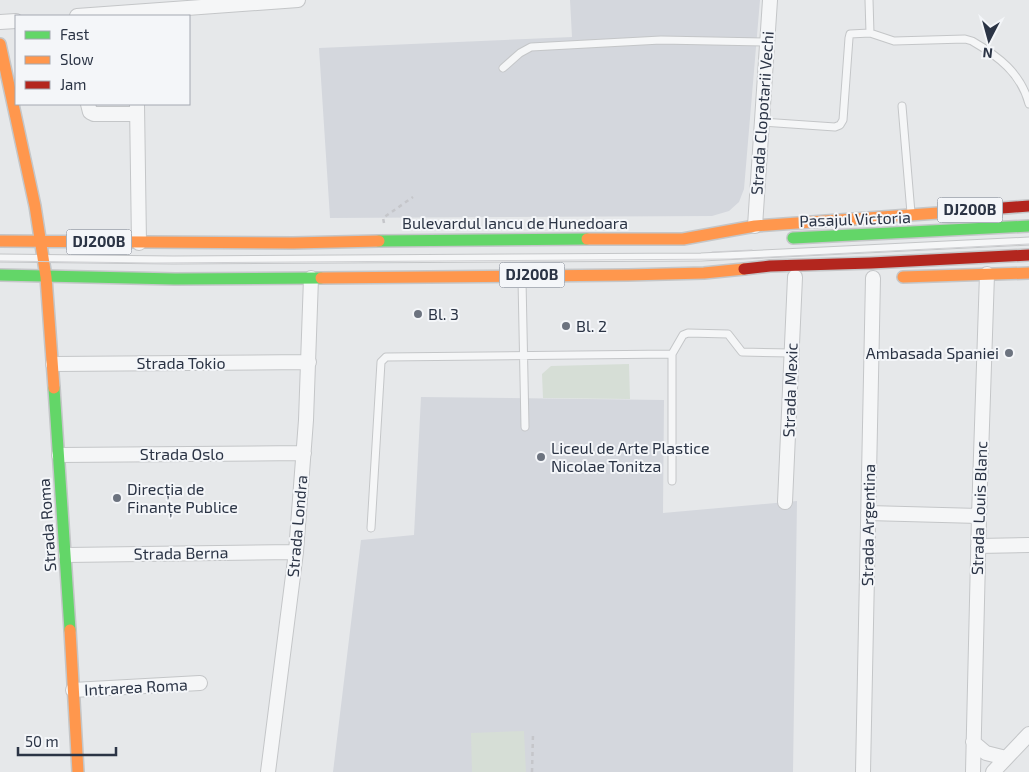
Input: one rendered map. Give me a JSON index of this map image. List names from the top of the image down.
{
  "streets": {
    "main road": [
      "DJ200B",
      "Pasajul Victoria",
      "Bulevardul Iancu de Hunedoara",
      "Strada Roma"
    ],
    "street": [
      "Strada Clopotarii Vechi",
      "Strada Tokio",
      "Strada Mexic",
      "Strada Oslo",
      "Strada Louis Blanc",
      "Strada Argentina",
      "Strada Londra",
      "Strada Berna",
      "Intrarea Roma"
    ]
  },
  "crossings": [
    ["Strada Clopotarii Vechi", "DJ200B"],
    ["Strada Clopotarii Vechi", "Bulevardul Iancu de Hunedoara"],
    ["DJ200B", "Bulevardul Iancu de Hunedoara"],
    ["DJ200B", "Strada Mexic"],
    ["DJ200B", "Strada Roma"],
    ["DJ200B", "Strada Londra"],
    ["Pasajul Victoria", "Strada Roma"],
    ["Bulevardul Iancu de Hunedoara", "Strada Roma"],
    ["Strada Tokio", "Strada Roma"],
    ["Strada Tokio", "Strada Londra"],
    ["Strada Oslo", "Strada Roma"],
    ["Strada Oslo", "Strada Londra"],
    ["Strada Roma", "Strada Berna"],
    ["Strada Roma", "Intrarea Roma"],
    ["Strada Londra", "Strada Berna"]
  ],
  "places": [
    "Bl. 3",
    "Bl. 2",
    "Ambasada Spaniei",
    "Liceul de Arte Plastice Nicolae Tonitza",
    "Direcția de Finanțe Publice"
  ],
  "legend": ["Fast", "Slow", "Jam"],
  "scale_bar": "50 m",
  "north": "bottom"
}
